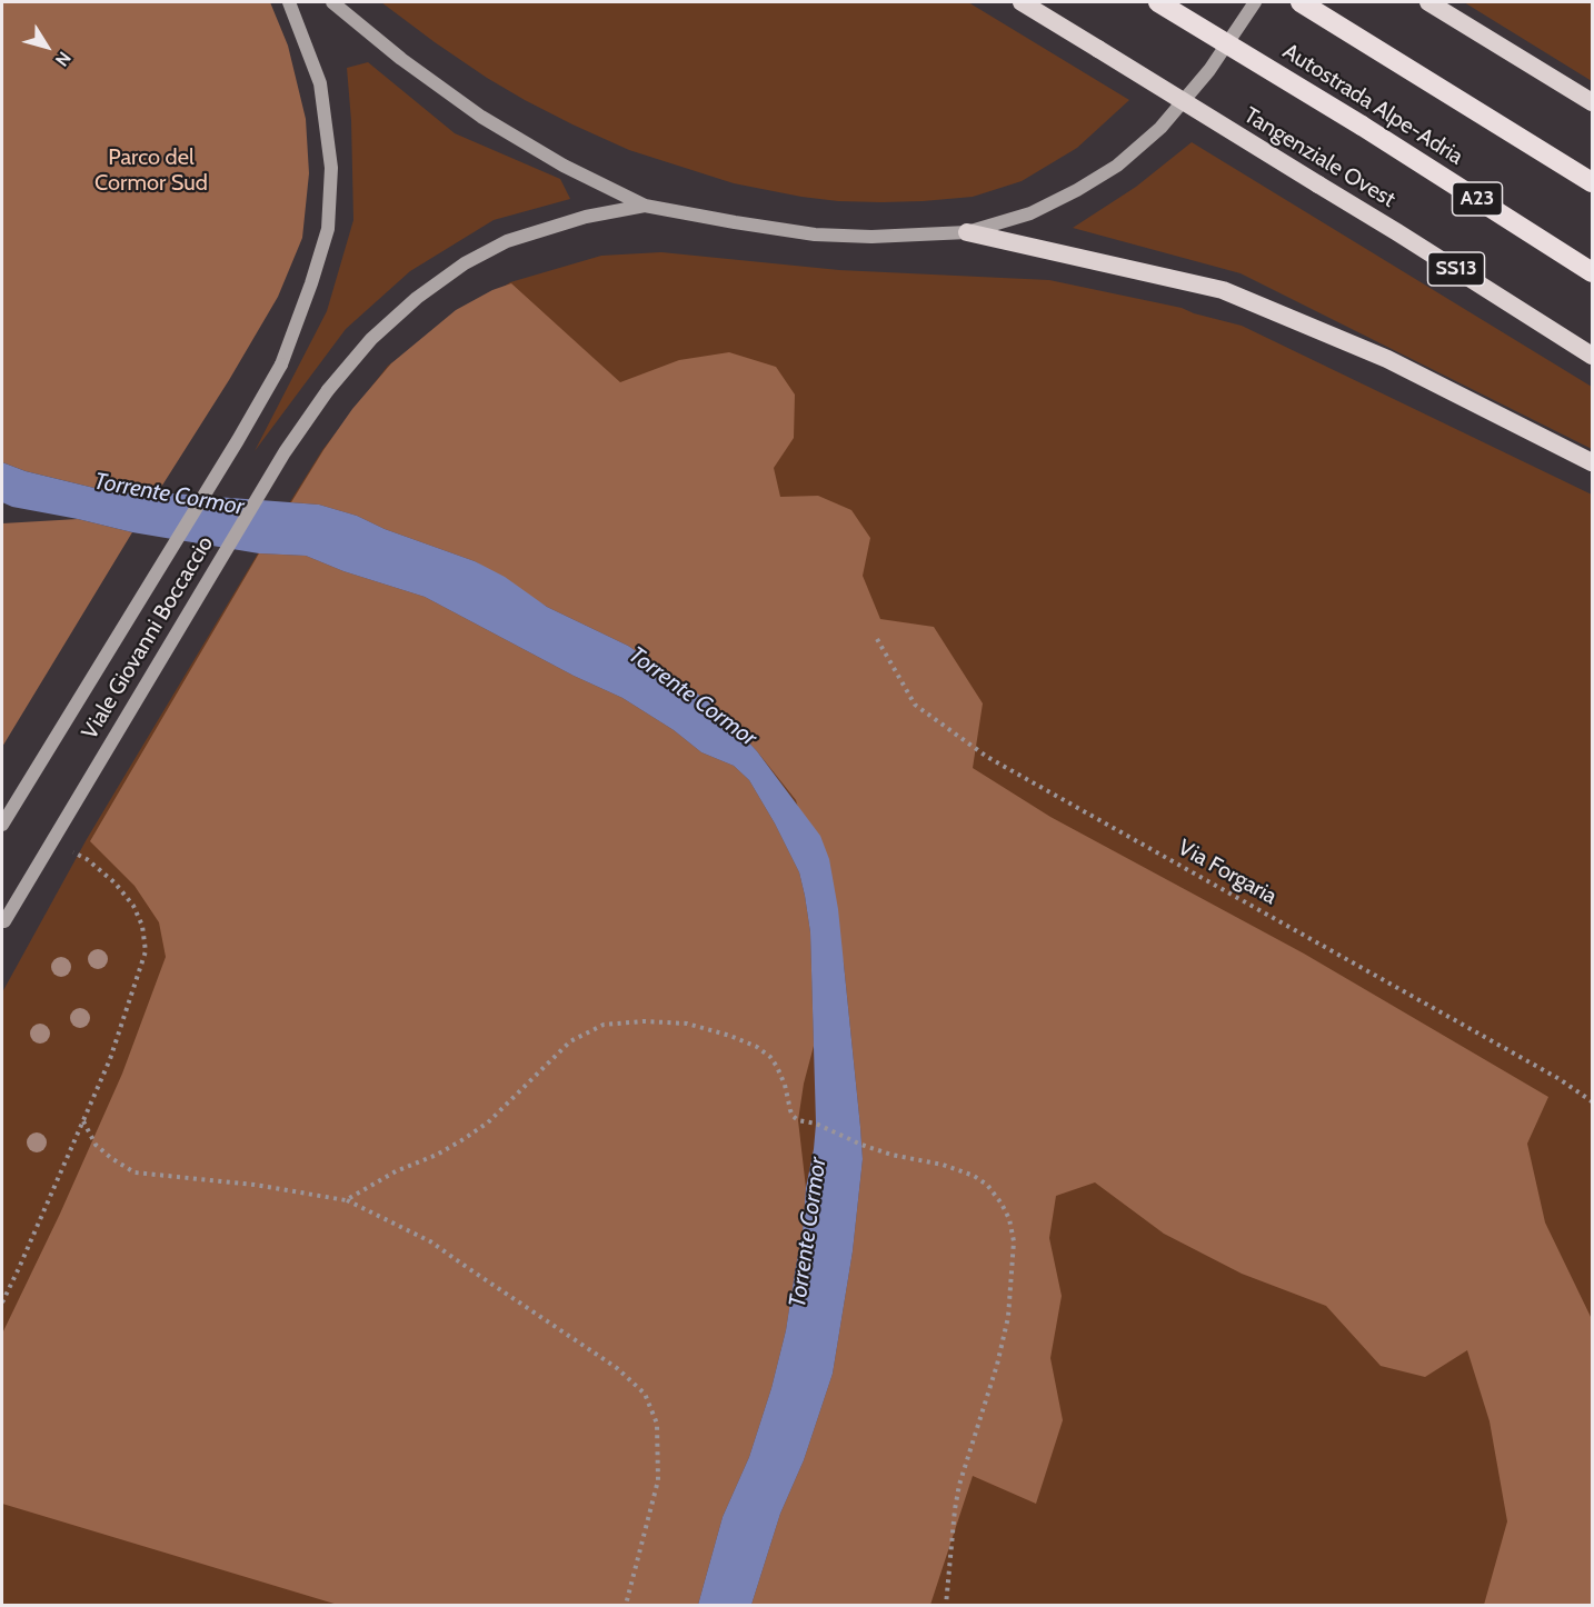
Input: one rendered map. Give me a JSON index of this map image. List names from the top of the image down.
{
  "streets": {
    "highway": [
      "Autostrada Alpe-Adria",
      "Tangenziale Ovest",
      "A23",
      "SS13"
    ],
    "main road": ["Viale Giovanni Boccaccio"],
    "path": ["Via Forgaria"]
  },
  "water": ["Torrente Cormor"],
  "parks": ["Parco del Cormor Sud"],
  "north": "bottom right"
}
